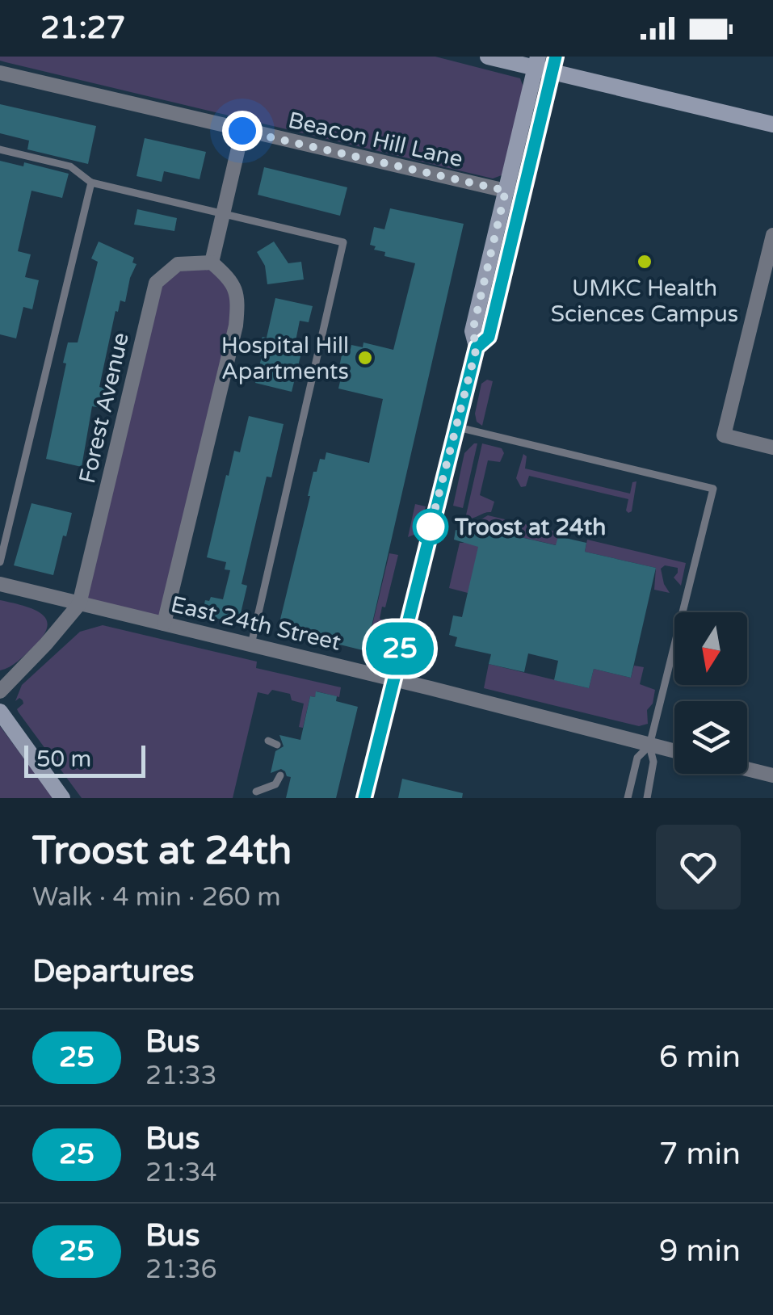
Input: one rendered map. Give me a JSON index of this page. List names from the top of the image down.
{
  "streets": {
    "street": ["Beacon Hill Lane", "Forest Avenue", "East 24th Street"]
  },
  "crossings": [
    ["Forest Avenue", "East 24th Street"]
  ],
  "places": ["UMKC Health Sciences Campus", "Hospital Hill Apartments", "Troost at 24th"],
  "lines": ["bus line 25"],
  "scale_bar": "50 m",
  "north": "bottom",
  "page": {
    "status": "21:27",
    "on_map": "25",
    "scale": "50 m",
    "heading": [
      ["Troost at 24th", "Walk · 4 min · 260 m"],
      "Departures"
    ],
    "list": [
      {
        "mark": "25",
        "name": "Bus",
        "note": "21:33",
        "value": "6 min"
      },
      {
        "mark": "25",
        "name": "Bus",
        "note": "21:34",
        "value": "7 min"
      },
      {
        "mark": "25",
        "name": "Bus",
        "note": "21:36",
        "value": "9 min"
      }
    ]
  }
}
